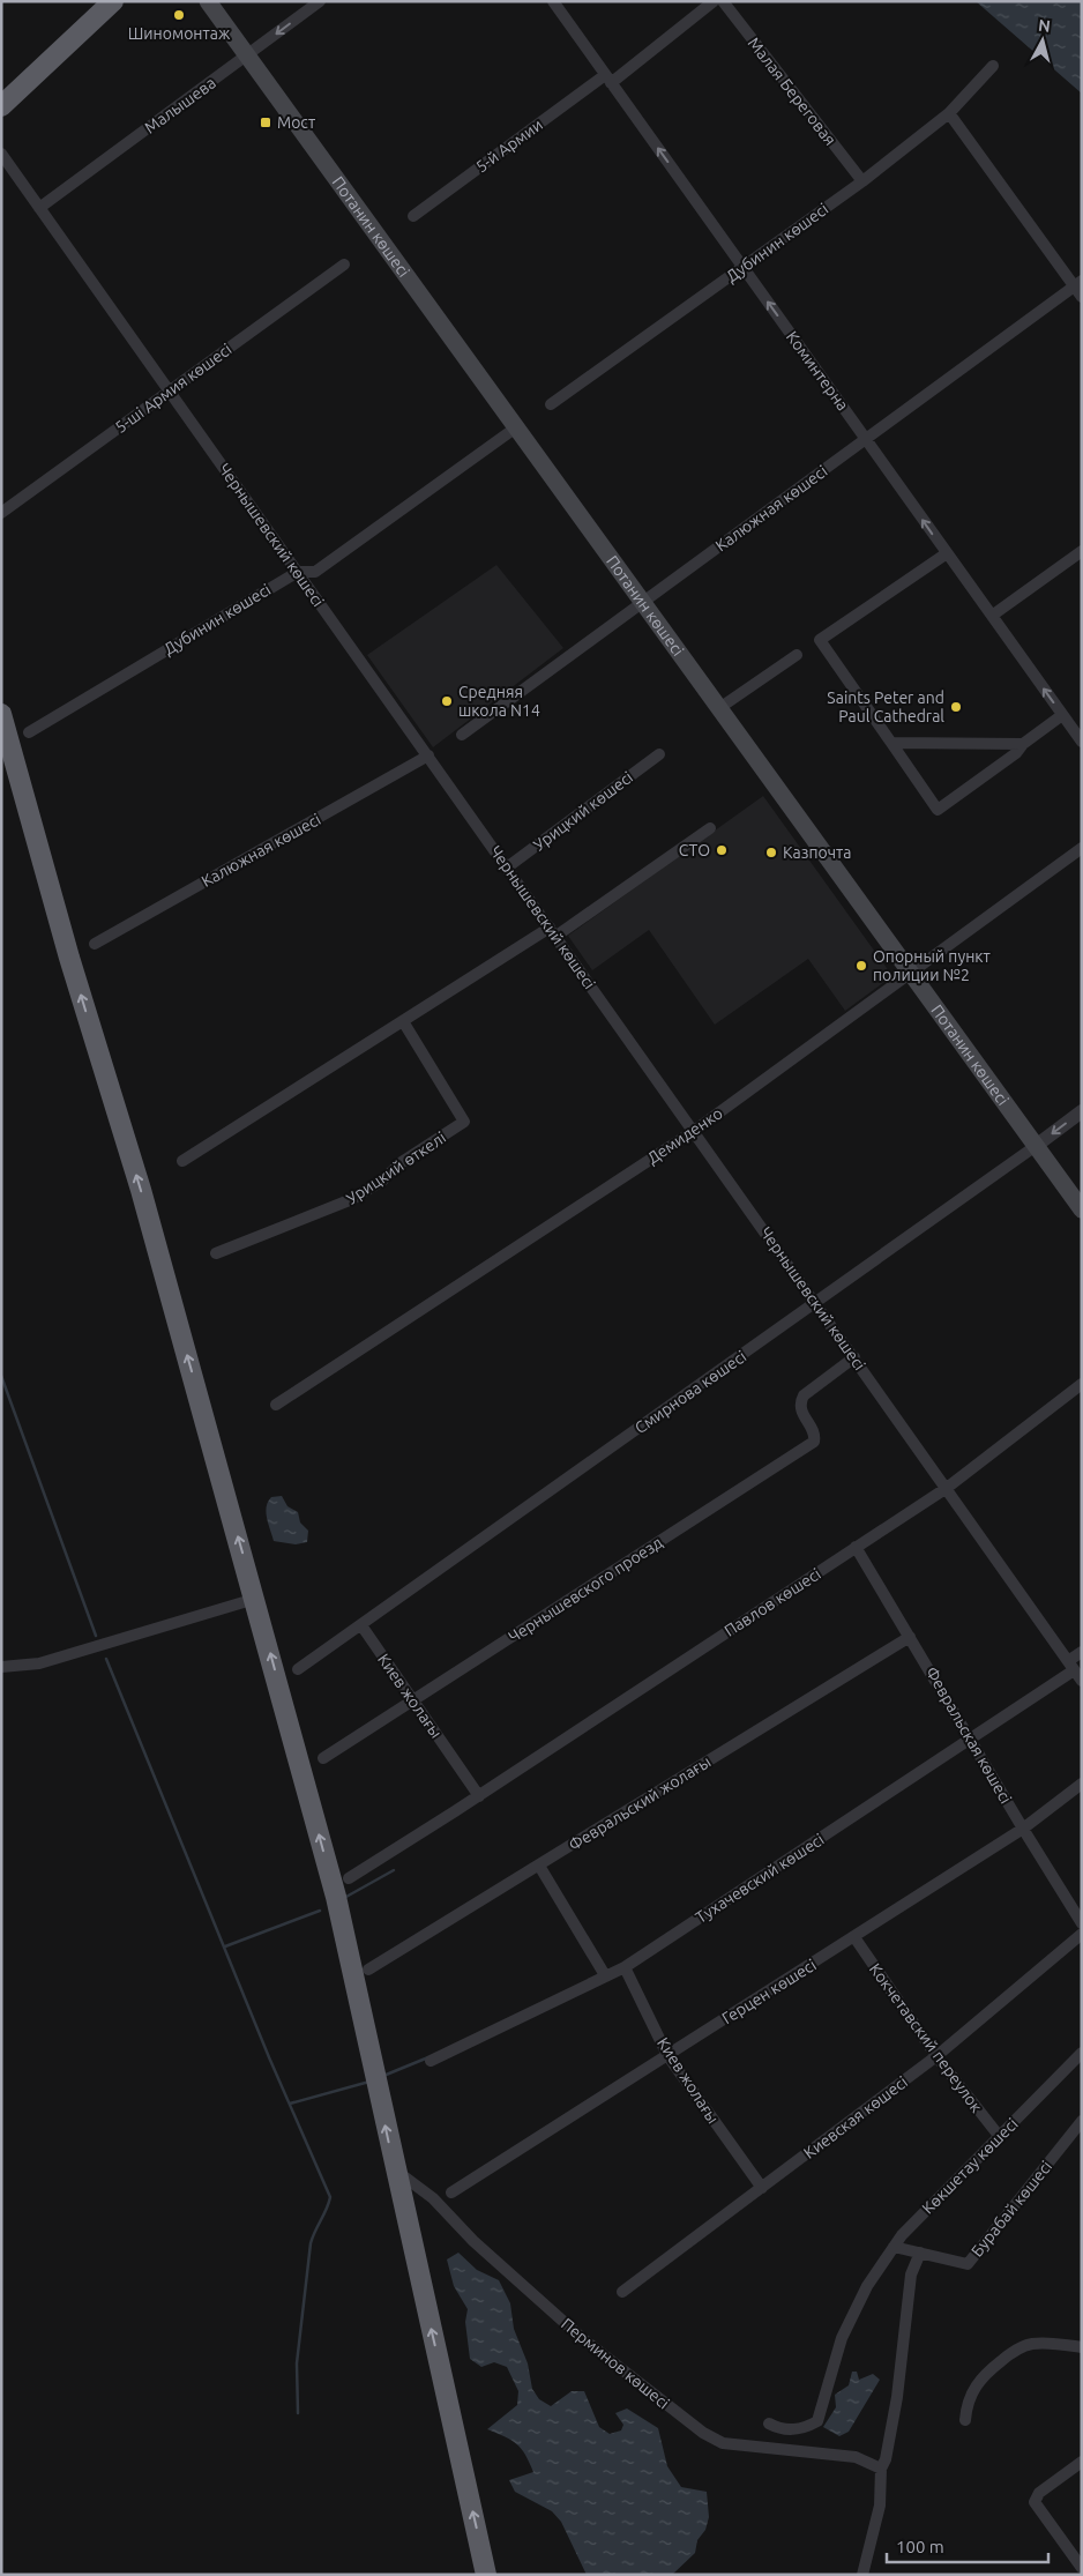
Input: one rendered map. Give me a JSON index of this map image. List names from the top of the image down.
{
  "streets": {
    "main road": ["Потанин көшесі"],
    "street": [
      "Малая Береговая",
      "Малышева",
      "5-й Армии",
      "Дубинин көшесі",
      "Коминтерна",
      "5-ші Армия көшесі",
      "Калюжная көшесі",
      "Чернышевский көшесі",
      "Урицкий көшесі",
      "Демиденко",
      "Урицкий өткелі",
      "Смирнова көшесі",
      "Чернышевского проезд",
      "Павлов көшесі",
      "Киев жолағы",
      "Февральская көшесі",
      "Февральский жолағы",
      "Тухачевский көшесі",
      "Герцен көшесі",
      "Кокчетавский переулок",
      "Киевская көшесі",
      "Көкшетау көшесі",
      "Бурабай көшесі",
      "Перминов көшесі"
    ]
  },
  "crossings": [
    ["Малая Береговая", "Дубинин көшесі"],
    ["Малышева", "Потанин көшесі"],
    ["Малышева", "Чернышевский көшесі"],
    ["5-й Армии", "Коминтерна"],
    ["Потанин көшесі", "Дубинин көшесі"],
    ["Потанин көшесі", "Калюжная көшесі"],
    ["Потанин көшесі", "Демиденко"],
    ["Потанин көшесі", "Смирнова көшесі"],
    ["Дубинин көшесі", "Коминтерна"],
    ["Дубинин көшесі", "Чернышевский көшесі"],
    ["Коминтерна", "Калюжная көшесі"],
    ["5-ші Армия көшесі", "Чернышевский көшесі"],
    ["Калюжная көшесі", "Чернышевский көшесі"],
    ["Чернышевский көшесі", "Урицкий көшесі"],
    ["Чернышевский көшесі", "Демиденко"],
    ["Чернышевский көшесі", "Смирнова көшесі"],
    ["Чернышевский көшесі", "Чернышевского проезд"],
    ["Чернышевский көшесі", "Павлов көшесі"],
    ["Чернышевский көшесі", "Тухачевский көшесі"],
    ["Смирнова көшесі", "Киев жолағы"],
    ["Чернышевского проезд", "Киев жолағы"],
    ["Павлов көшесі", "Киев жолағы"],
    ["Павлов көшесі", "Февральская көшесі"],
    ["Киев жолағы", "Тухачевский көшесі"],
    ["Киев жолағы", "Герцен көшесі"],
    ["Киев жолағы", "Киевская көшесі"],
    ["Февральская көшесі", "Февральский жолағы"],
    ["Февральская көшесі", "Тухачевский көшесі"],
    ["Февральская көшесі", "Герцен көшесі"],
    ["Герцен көшесі", "Кокчетавский переулок"],
    ["Кокчетавский переулок", "Киевская көшесі"],
    ["Кокчетавский переулок", "Көкшетау көшесі"],
    ["Көкшетау көшесі", "Бурабай көшесі"]
  ],
  "one_way": ["Коминтерна"],
  "places": {
    "other": [
      "Шиномонтаж",
      "Средняя школа N14",
      "Saints Peter and Paul Cathedral",
      "СТО",
      "Казпочта",
      "Опорный пункт полиции №2"
    ],
    "transit": ["Мост"]
  },
  "scale_bar": "100 m",
  "north": "top"
}
